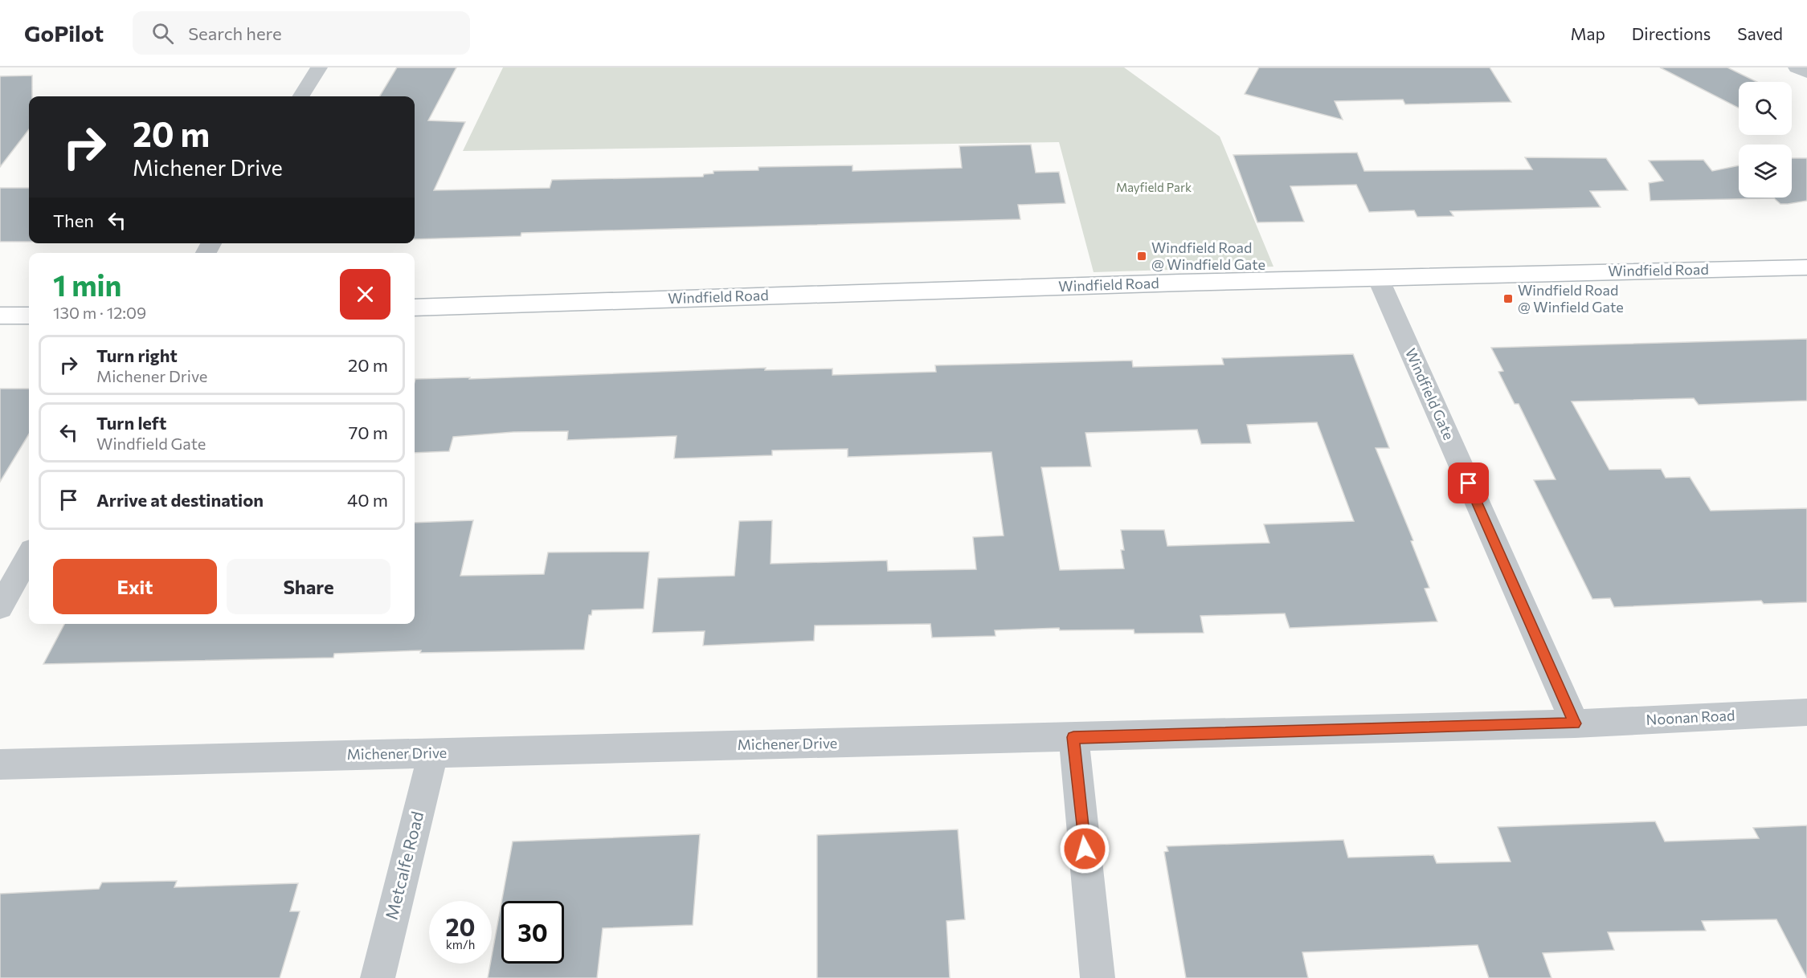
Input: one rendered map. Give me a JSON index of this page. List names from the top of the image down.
{
  "streets": {
    "street": [
      "Windfield Road",
      "Windfield Gate",
      "Noonan Road",
      "Michener Drive",
      "Metcalfe Road"
    ]
  },
  "crossings": [
    ["Windfield Road", "Windfield Gate"],
    ["Windfield Gate", "Noonan Road"],
    ["Windfield Gate", "Michener Drive"],
    ["Noonan Road", "Michener Drive"],
    ["Michener Drive", "Metcalfe Road"]
  ],
  "parks": ["Mayfield Park"],
  "places": {
    "transit": ["Windfield Road @ Windfield Gate", "Windfield Road @ Winfield Gate"]
  },
  "page": {
    "header": "GoPilot",
    "search": "Search here",
    "nav": ["Map", "Directions", "Saved"],
    "turn": ["20 m", "Michener Drive"],
    "then": "Then",
    "heading": ["1 min", "130 m · 12:09"],
    "list": [
      {
        "name": "Turn right",
        "note": "Michener Drive",
        "value": "20 m"
      },
      {
        "name": "Turn left",
        "note": "Windfield Gate",
        "value": "70 m"
      },
      {
        "name": "Arrive at destination",
        "value": "40 m"
      }
    ],
    "buttons": ["Exit", "Share"],
    "speed": "20 km/h",
    "limit": "30"
  }
}
